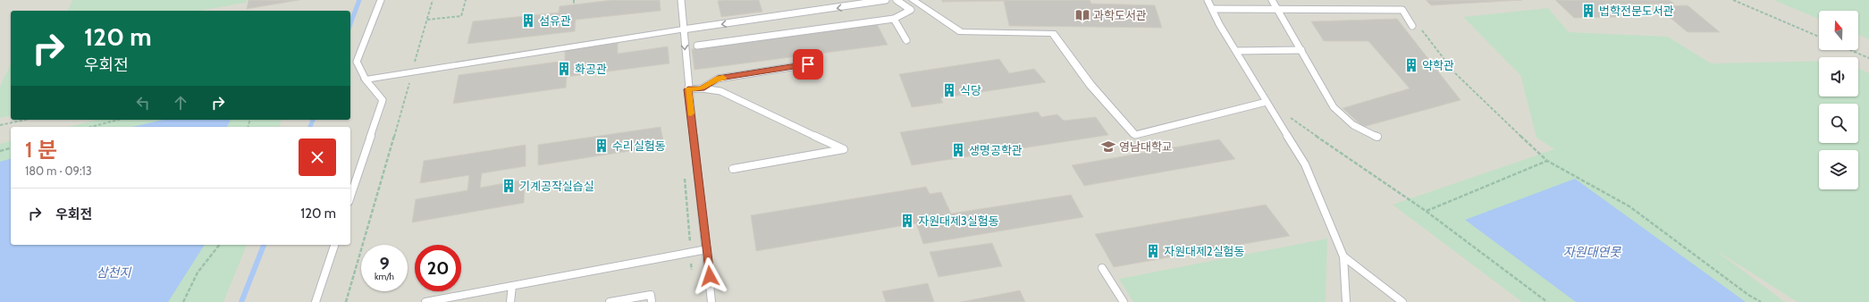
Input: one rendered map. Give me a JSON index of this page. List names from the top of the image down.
{
  "water": ["자원대연못", "삼천지"],
  "places": {
    "building": [
      "법학전문도서관",
      "섬유관",
      "약학관",
      "화공관",
      "식당",
      "수리실험동",
      "생명공학관",
      "기계공작실습실",
      "자원대제3실험동",
      "자원대제2실험동"
    ],
    "library": ["과학도서관"],
    "school or university": ["영남대학교"]
  },
  "north": "top",
  "page": {
    "turn": ["120 m", "우회전"],
    "heading": ["1 분", "180 m · 09:13"],
    "list": [
      {
        "name": "우회전",
        "value": "120 m"
      }
    ],
    "speed": "9 km/h",
    "limit": "20"
  }
}
